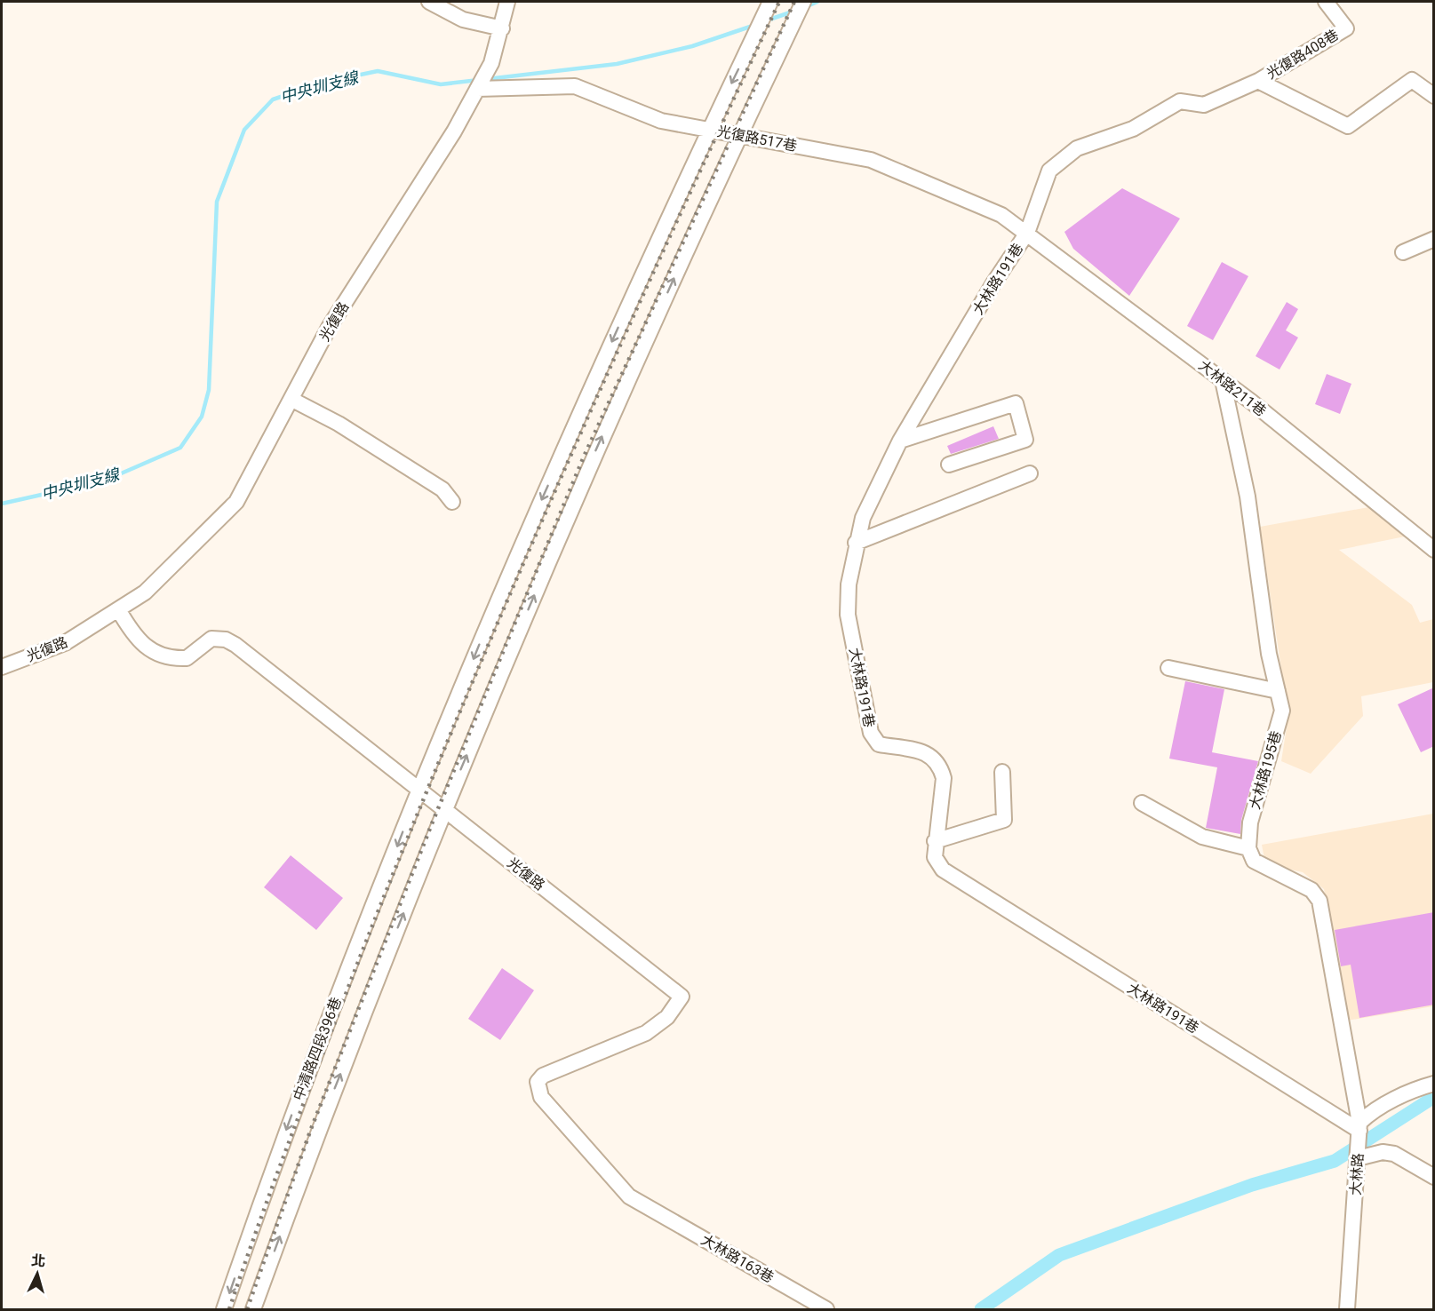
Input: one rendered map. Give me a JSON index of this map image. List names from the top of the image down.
{
  "streets": {
    "street": [
      "光復路408巷",
      "光復路517巷",
      "大林路191巷",
      "光復路",
      "大林路211巷",
      "大林路195巷",
      "中清路四段396巷",
      "大林路",
      "大林路163巷"
    ]
  },
  "crossings": [
    ["光復路408巷", "大林路191巷"],
    ["光復路517巷", "大林路191巷"],
    ["光復路517巷", "光復路"],
    ["光復路517巷", "大林路211巷"],
    ["光復路517巷", "中清路四段396巷"],
    ["大林路191巷", "大林路211巷"],
    ["大林路191巷", "大林路"],
    ["光復路", "中清路四段396巷"],
    ["光復路", "大林路163巷"],
    ["大林路211巷", "大林路195巷"]
  ],
  "water": ["中央圳支線"],
  "north": "top"
}
